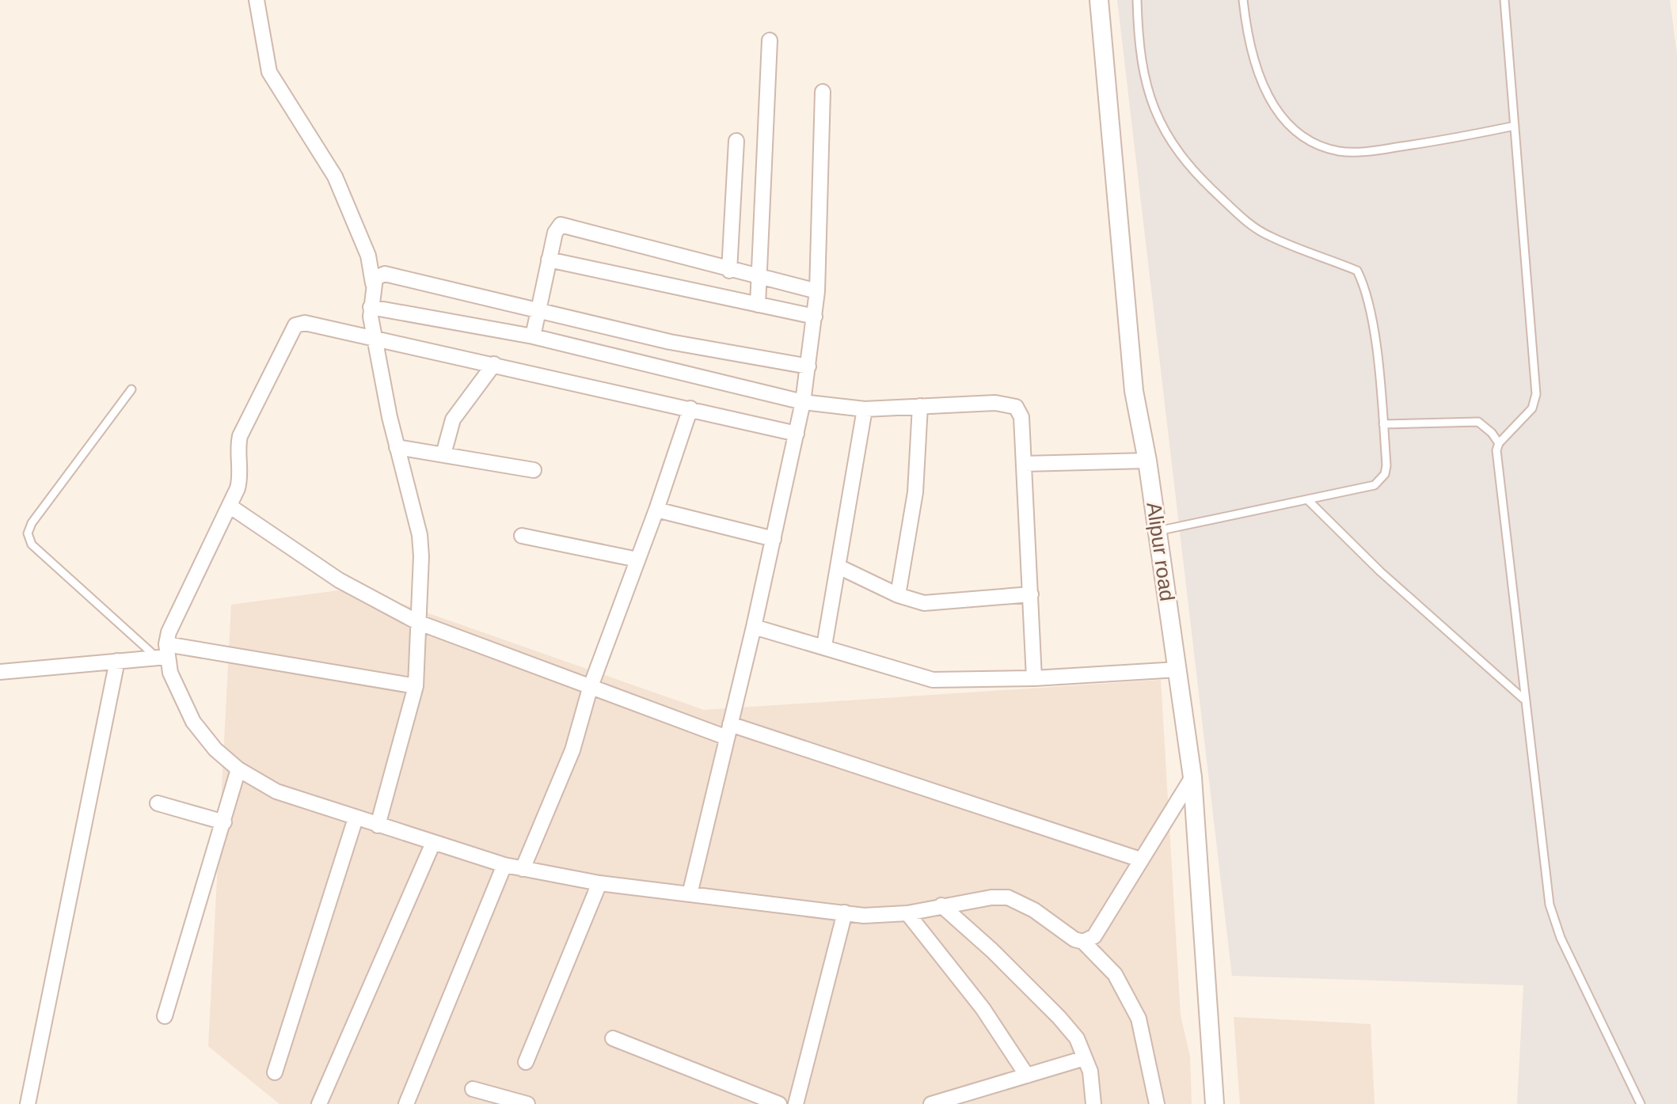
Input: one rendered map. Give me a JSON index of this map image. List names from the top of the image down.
{
  "streets": {
    "street": ["Alipur road"]
  }
}
